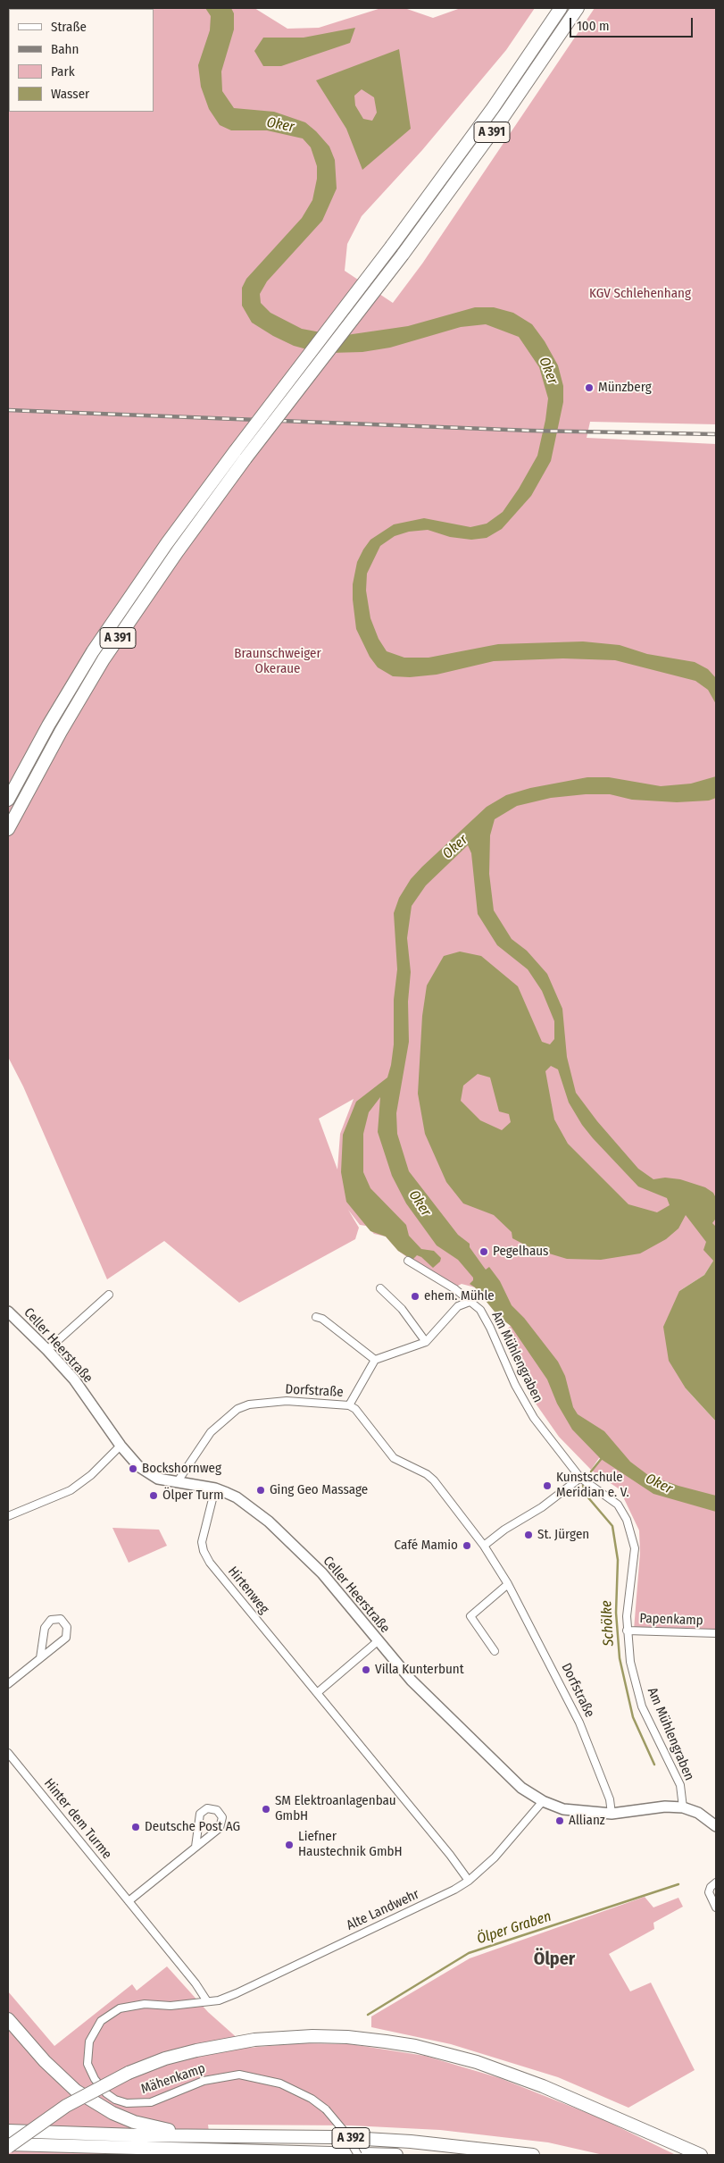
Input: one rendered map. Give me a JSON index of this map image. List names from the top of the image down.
{
  "streets": {
    "highway": ["A 391", "A 392"],
    "main road": ["Celler Heerstraße"],
    "street": [
      "Am Mühlengraben",
      "Dorfstraße",
      "Hirtenweg",
      "Papenkamp",
      "Hinter dem Turme",
      "Alte Landwehr",
      "Mähenkamp"
    ]
  },
  "crossings": [
    ["Celler Heerstraße", "Am Mühlengraben"],
    ["Celler Heerstraße", "Dorfstraße"],
    ["Celler Heerstraße", "Hirtenweg"],
    ["Celler Heerstraße", "Alte Landwehr"],
    ["Am Mühlengraben", "Papenkamp"],
    ["Hirtenweg", "Alte Landwehr"],
    ["Hinter dem Turme", "Alte Landwehr"],
    ["Hinter dem Turme", "Mähenkamp"],
    ["Alte Landwehr", "Mähenkamp"]
  ],
  "districts": ["Ölper"],
  "water": ["Oker", "Schölke", "Ölper Graben"],
  "parks": ["KGV Schlehenhang", "Braunschweiger Okeraue"],
  "places": [
    "Münzberg",
    "Pegelhaus",
    "ehem. Mühle",
    "Bockshornweg",
    "Kunstschule Meridian e. V.",
    "Ging Geo Massage",
    "Ölper Turm",
    "St. Jürgen",
    "Café Mamio",
    "Villa Kunterbunt",
    "SM Elektroanlagenbau GmbH",
    "Allianz",
    "Deutsche Post AG",
    "Liefner Haustechnik GmbH"
  ],
  "legend": [
    "Straße",
    "Bahn",
    "Park",
    "Wasser"
  ],
  "scale_bar": "100 m"
}
